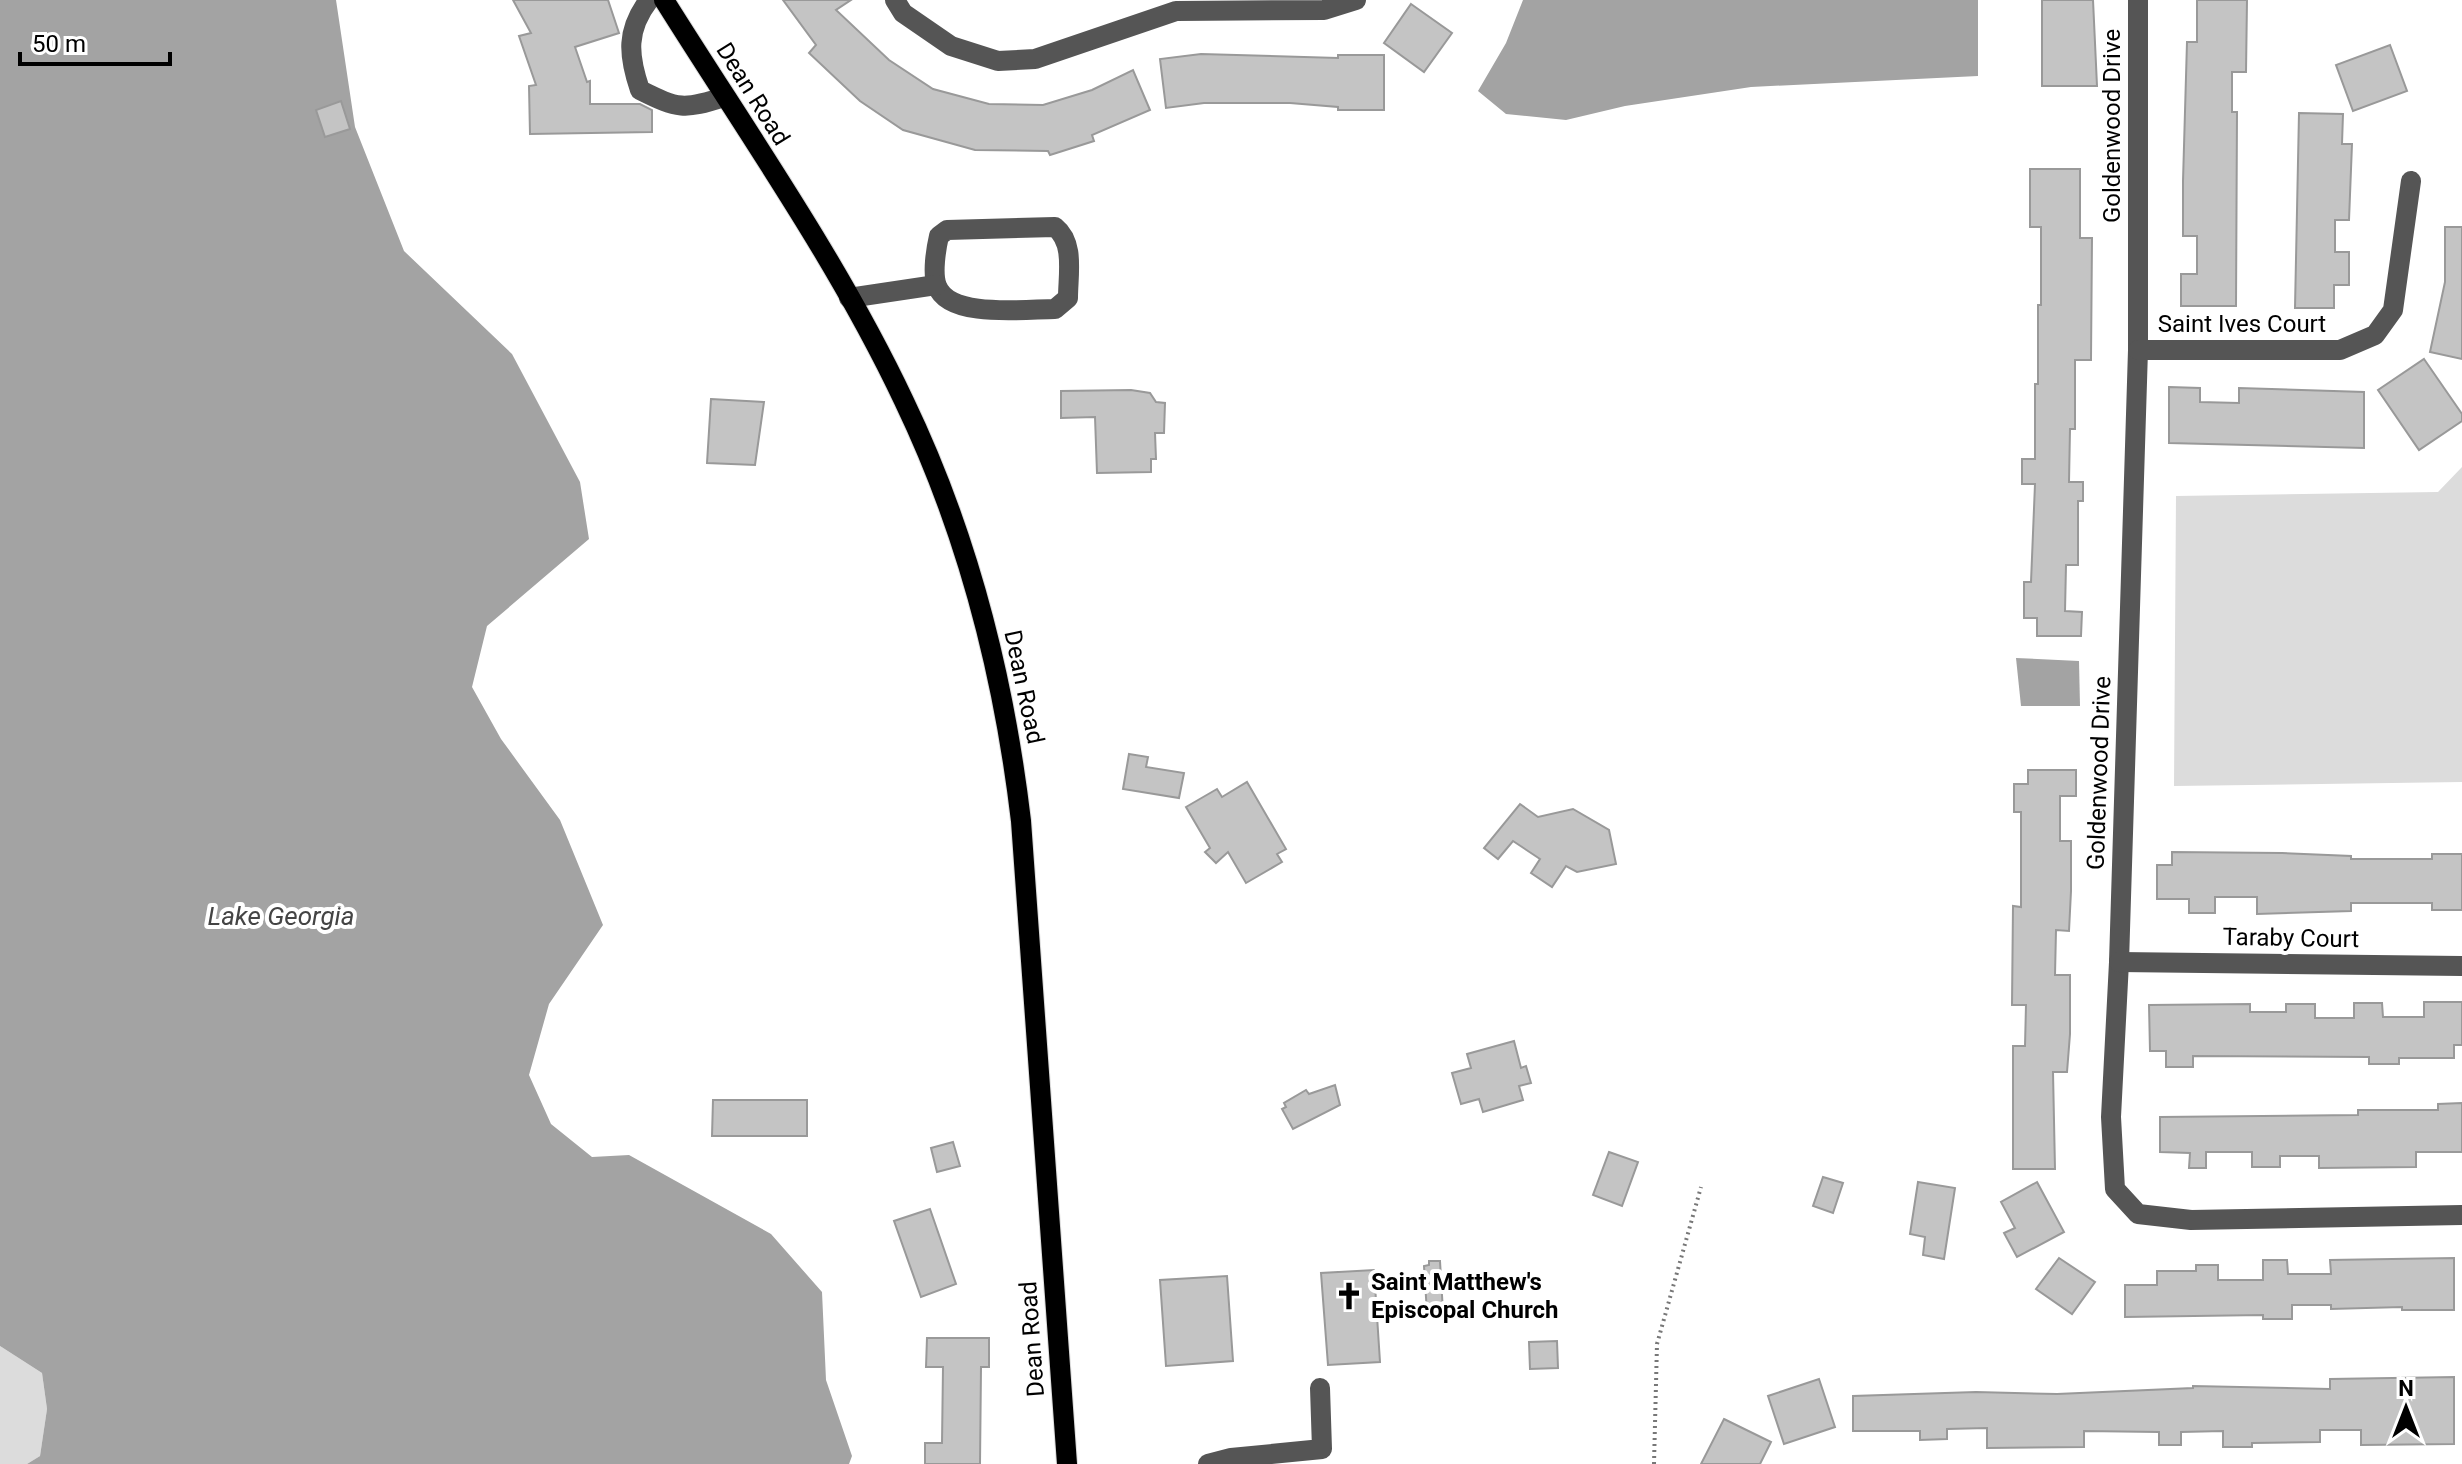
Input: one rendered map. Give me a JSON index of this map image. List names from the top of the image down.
{
  "streets": {
    "main road": ["Dean Road"],
    "street": ["Goldenwood Drive", "Saint Ives Court", "Taraby Court"]
  },
  "crossings": [
    ["Goldenwood Drive", "Saint Ives Court"],
    ["Goldenwood Drive", "Taraby Court"]
  ],
  "water": ["Lake Georgia"],
  "places": {
    "church": ["Saint Matthew's Episcopal Church"]
  },
  "scale_bar": "50 m",
  "north": "top"
}
